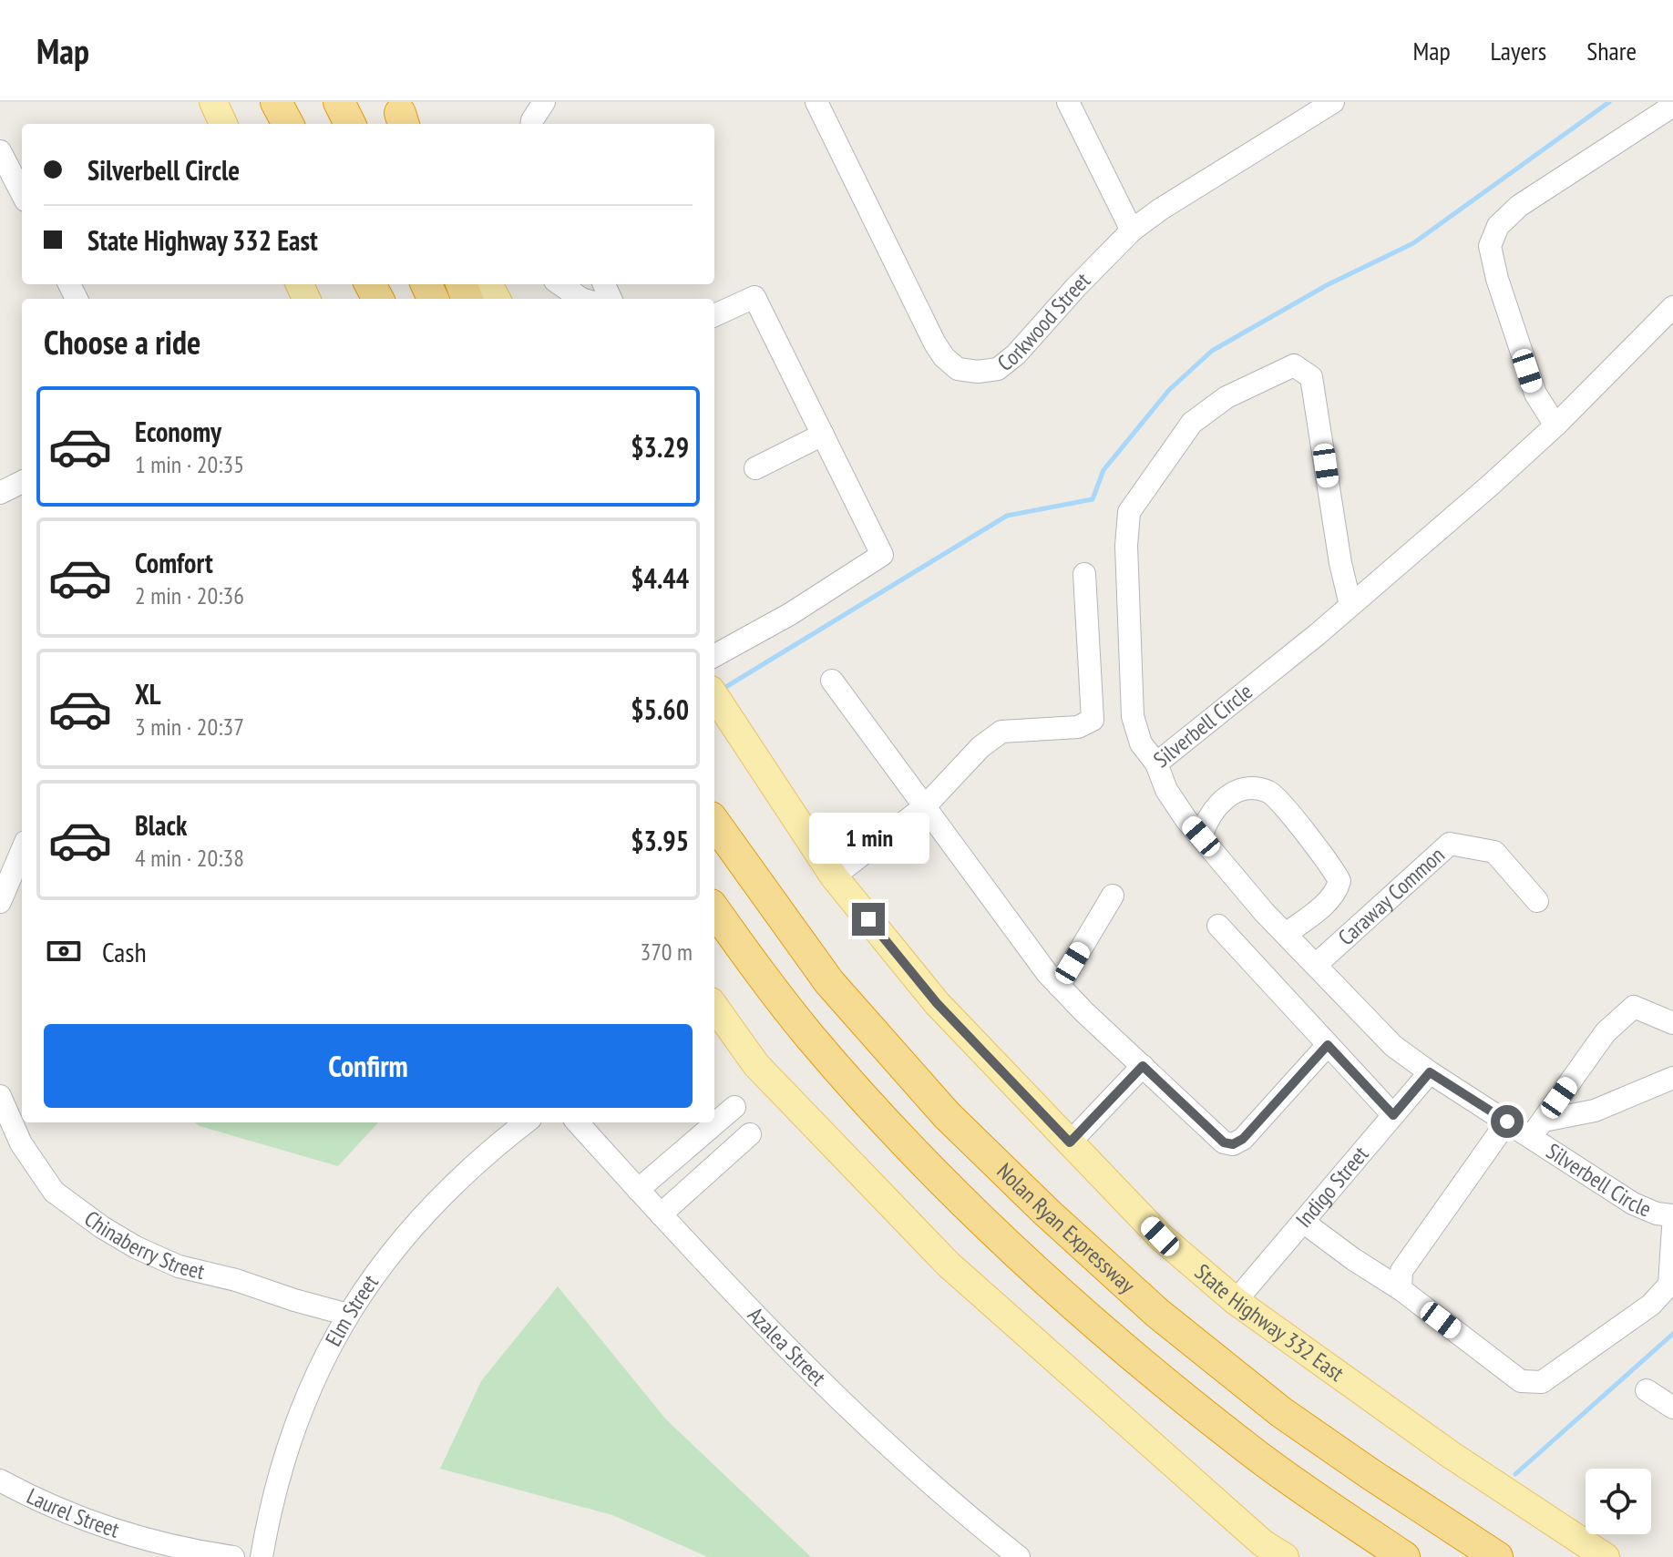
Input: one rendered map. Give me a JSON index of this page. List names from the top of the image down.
{
  "streets": {
    "highway": ["Nolan Ryan Expressway"],
    "main road": ["State Highway 332 East"],
    "street": [
      "Corkwood Street",
      "Silverbell Circle",
      "Caraway Common",
      "Indigo Street",
      "Chinaberry Street",
      "Elm Street",
      "Azalea Street",
      "Laurel Street"
    ]
  },
  "crossings": [
    ["Silverbell Circle", "Caraway Common"],
    ["Silverbell Circle", "Indigo Street"],
    ["Indigo Street", "State Highway 332 East"],
    ["Chinaberry Street", "Elm Street"]
  ],
  "page": {
    "header": "Map",
    "nav": ["Map", "Layers", "Share"],
    "banner": ["Silverbell Circle", "State Highway 332 East"],
    "heading": "Choose a ride",
    "list": [
      {
        "name": "Economy",
        "note": "1 min · 20:35",
        "value": "$3.29"
      },
      {
        "name": "Comfort",
        "note": "2 min · 20:36",
        "value": "$4.44"
      },
      {
        "name": "XL",
        "note": "3 min · 20:37",
        "value": "$5.60"
      },
      {
        "name": "Black",
        "note": "4 min · 20:38",
        "value": "$3.95"
      }
    ],
    "bubble": "1 min",
    "pay": ["Cash", "370 m"],
    "buttons": "Confirm"
  }
}
